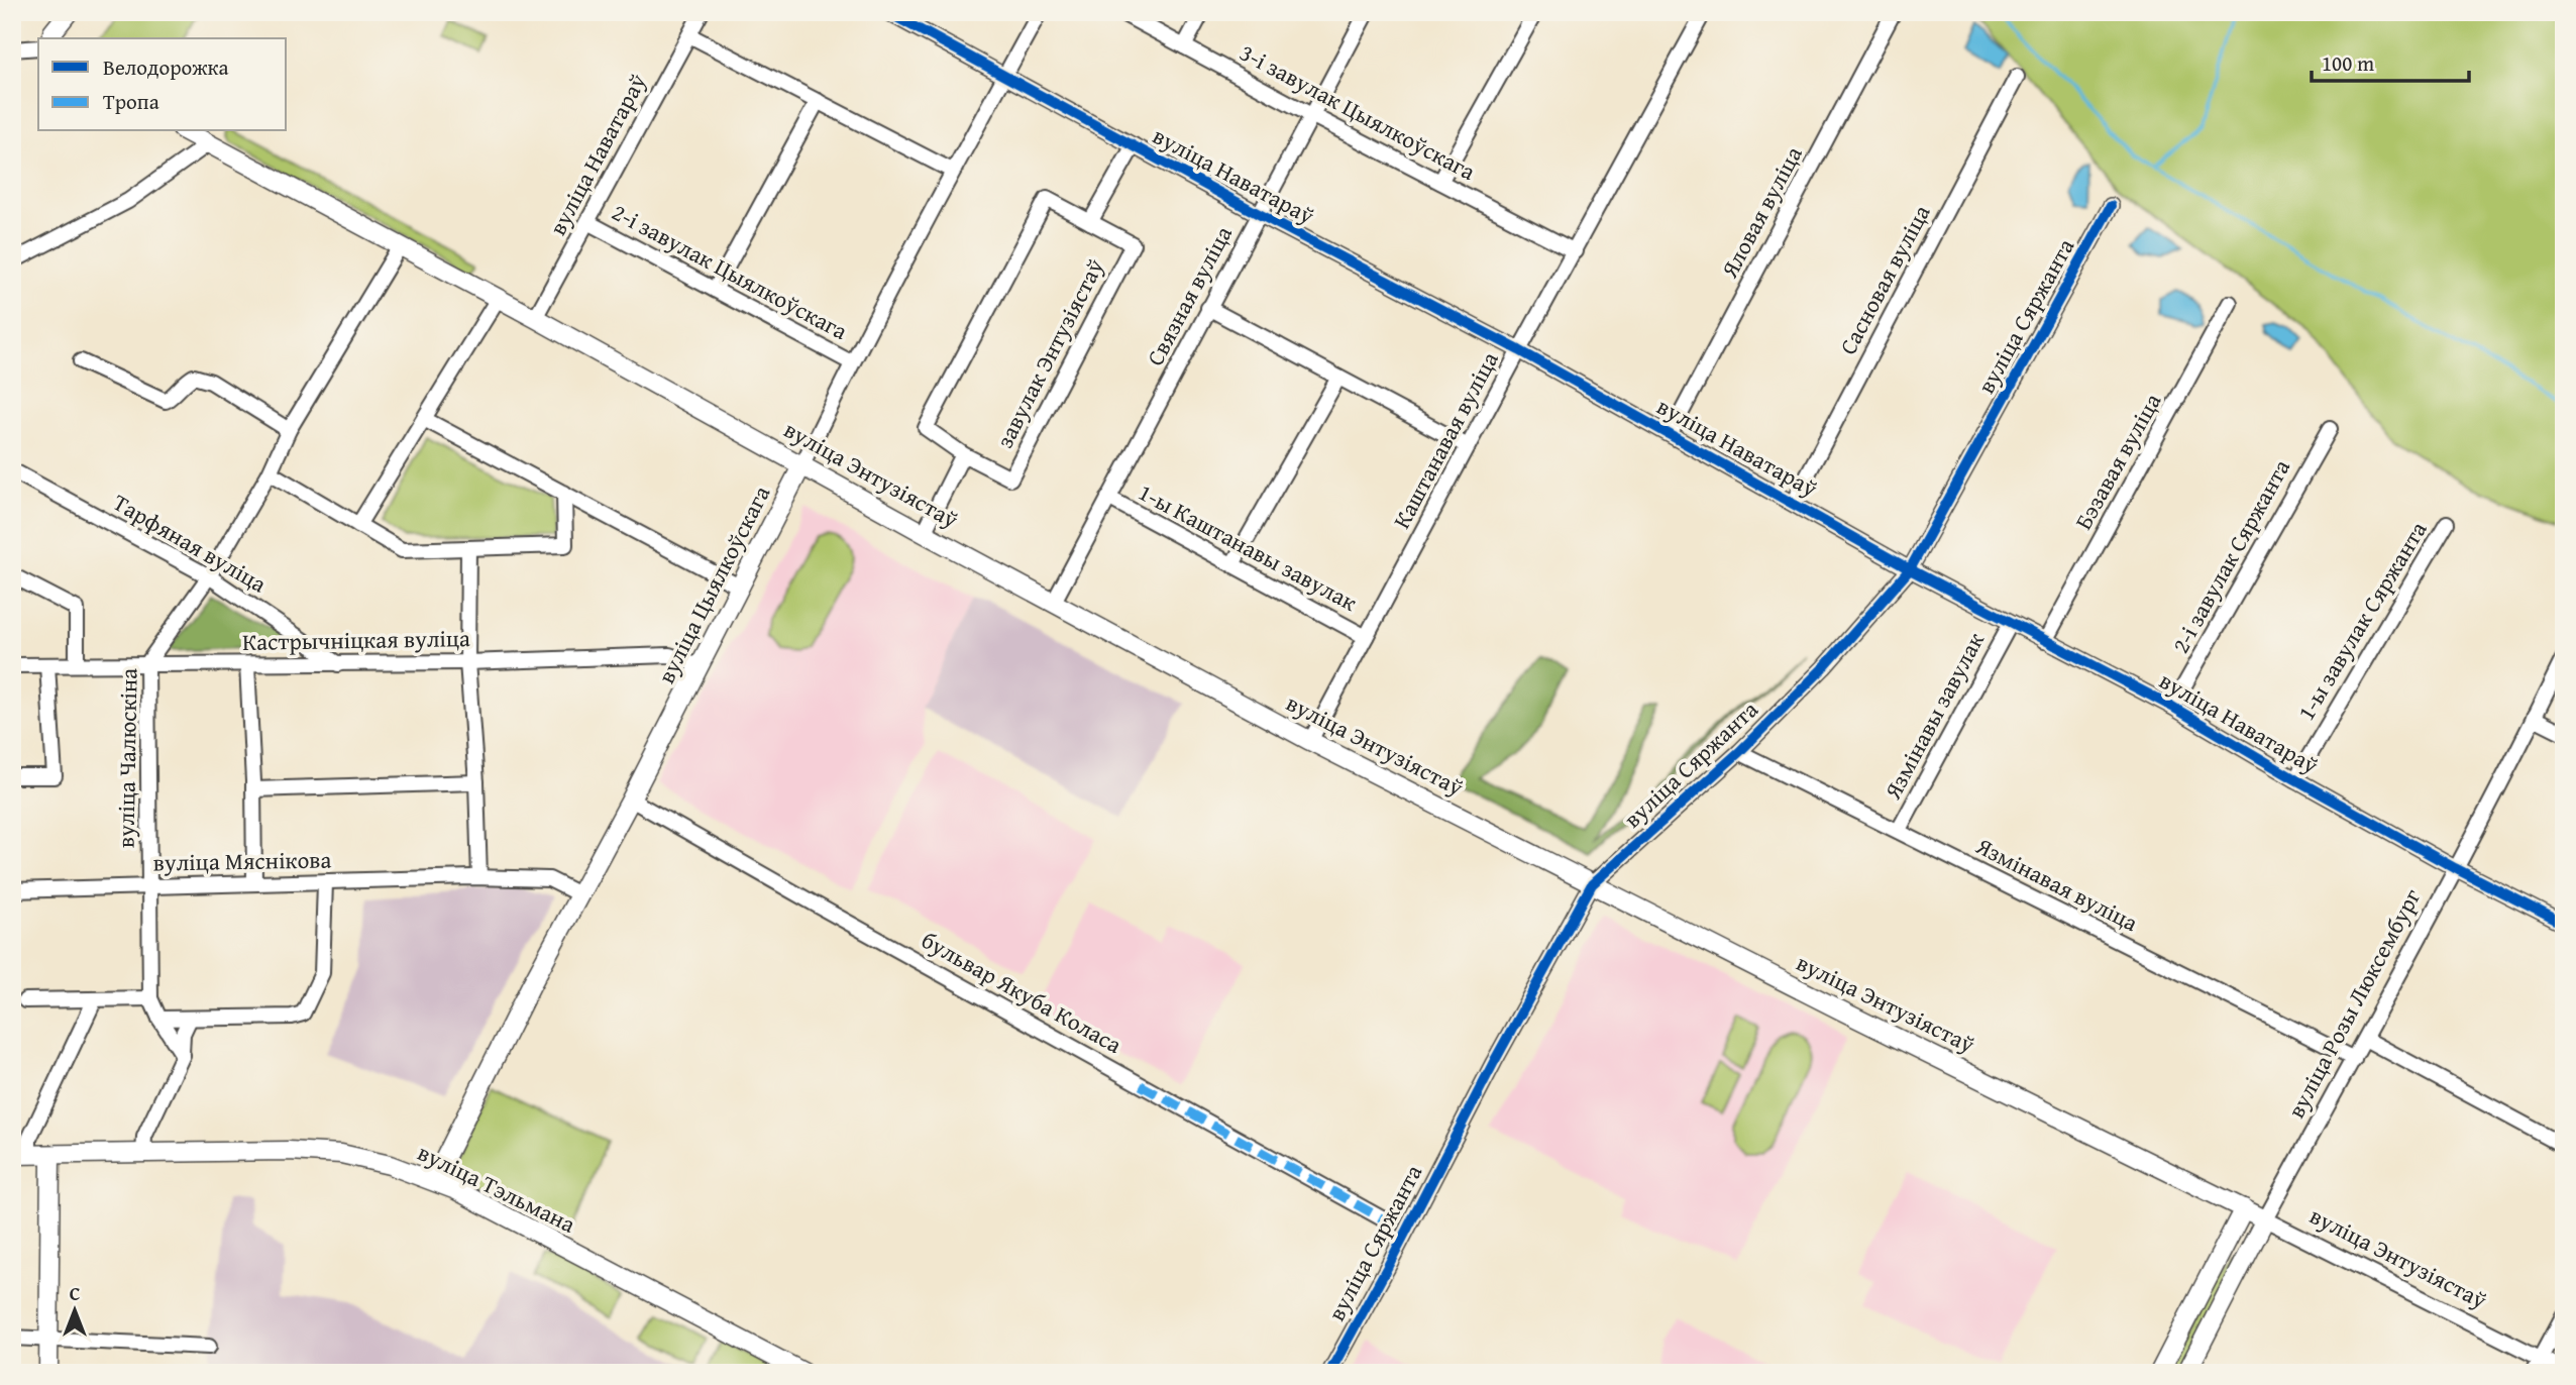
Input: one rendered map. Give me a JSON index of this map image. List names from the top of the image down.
{
  "streets": {
    "main road": [
      "вуліца Энтузіястаў",
      "вуліца Цыялкоўскага",
      "вуліца Розы Люксембург",
      "вуліца Тэльмана"
    ],
    "street": [
      "3-і завулак Цыялкоўскага",
      "вуліца Наватараў",
      "Яловая вуліца",
      "2-і завулак Цыялкоўскага",
      "Сасновая вуліца",
      "Связная вуліца",
      "вуліца Сяржанта",
      "завулак Энтузіястаў",
      "Каштанавая вуліца",
      "Бэзавая вуліца",
      "Тарфяная вуліца",
      "1-ы Каштанавы завулак",
      "2-і завулак Сяржанта",
      "1-ы завулак Сяржанта",
      "Кастрычніцкая вуліца",
      "Язмінавы завулак",
      "вуліца Чалюскіна",
      "вуліца Мяснікова",
      "Язмінавая вуліца",
      "бульвар Якуба Коласа"
    ]
  },
  "crossings": [
    ["3-і завулак Цыялкоўскага", "Связная вуліца"],
    ["3-і завулак Цыялкоўскага", "Каштанавая вуліца"],
    ["вуліца Наватараў", "Яловая вуліца"],
    ["вуліца Наватараў", "2-і завулак Цыялкоўскага"],
    ["вуліца Наватараў", "Сасновая вуліца"],
    ["вуліца Наватараў", "Связная вуліца"],
    ["вуліца Наватараў", "вуліца Сяржанта"],
    ["вуліца Наватараў", "завулак Энтузіястаў"],
    ["вуліца Наватараў", "Каштанавая вуліца"],
    ["вуліца Наватараў", "Бэзавая вуліца"],
    ["вуліца Наватараў", "вуліца Энтузіястаў"],
    ["вуліца Наватараў", "2-і завулак Сяржанта"],
    ["вуліца Наватараў", "вуліца Цыялкоўскага"],
    ["вуліца Наватараў", "1-ы завулак Сяржанта"],
    ["вуліца Наватараў", "Язмінавы завулак"],
    ["вуліца Наватараў", "вуліца Розы Люксембург"],
    ["2-і завулак Цыялкоўскага", "вуліца Цыялкоўскага"],
    ["Связная вуліца", "вуліца Энтузіястаў"],
    ["Связная вуліца", "1-ы Каштанавы завулак"],
    ["вуліца Сяржанта", "вуліца Энтузіястаў"],
    ["вуліца Сяржанта", "Язмінавая вуліца"],
    ["завулак Энтузіястаў", "вуліца Энтузіястаў"],
    ["Каштанавая вуліца", "вуліца Энтузіястаў"],
    ["Каштанавая вуліца", "1-ы Каштанавы завулак"],
    ["вуліца Энтузіястаў", "вуліца Цыялкоўскага"],
    ["вуліца Энтузіястаў", "вуліца Чалюскіна"],
    ["вуліца Энтузіястаў", "вуліца Розы Люксембург"],
    ["Тарфяная вуліца", "Кастрычніцкая вуліца"],
    ["Тарфяная вуліца", "вуліца Чалюскіна"],
    ["вуліца Цыялкоўскага", "Кастрычніцкая вуліца"],
    ["вуліца Цыялкоўскага", "вуліца Мяснікова"],
    ["вуліца Цыялкоўскага", "бульвар Якуба Коласа"],
    ["вуліца Цыялкоўскага", "вуліца Тэльмана"],
    ["Кастрычніцкая вуліца", "вуліца Чалюскіна"],
    ["Язмінавы завулак", "Язмінавая вуліца"],
    ["вуліца Чалюскіна", "вуліца Мяснікова"],
    ["Язмінавая вуліца", "вуліца Розы Люксембург"]
  ],
  "legend": ["Велодорожка", "Тропа"],
  "scale_bar": "100 m",
  "north": "top"
}
